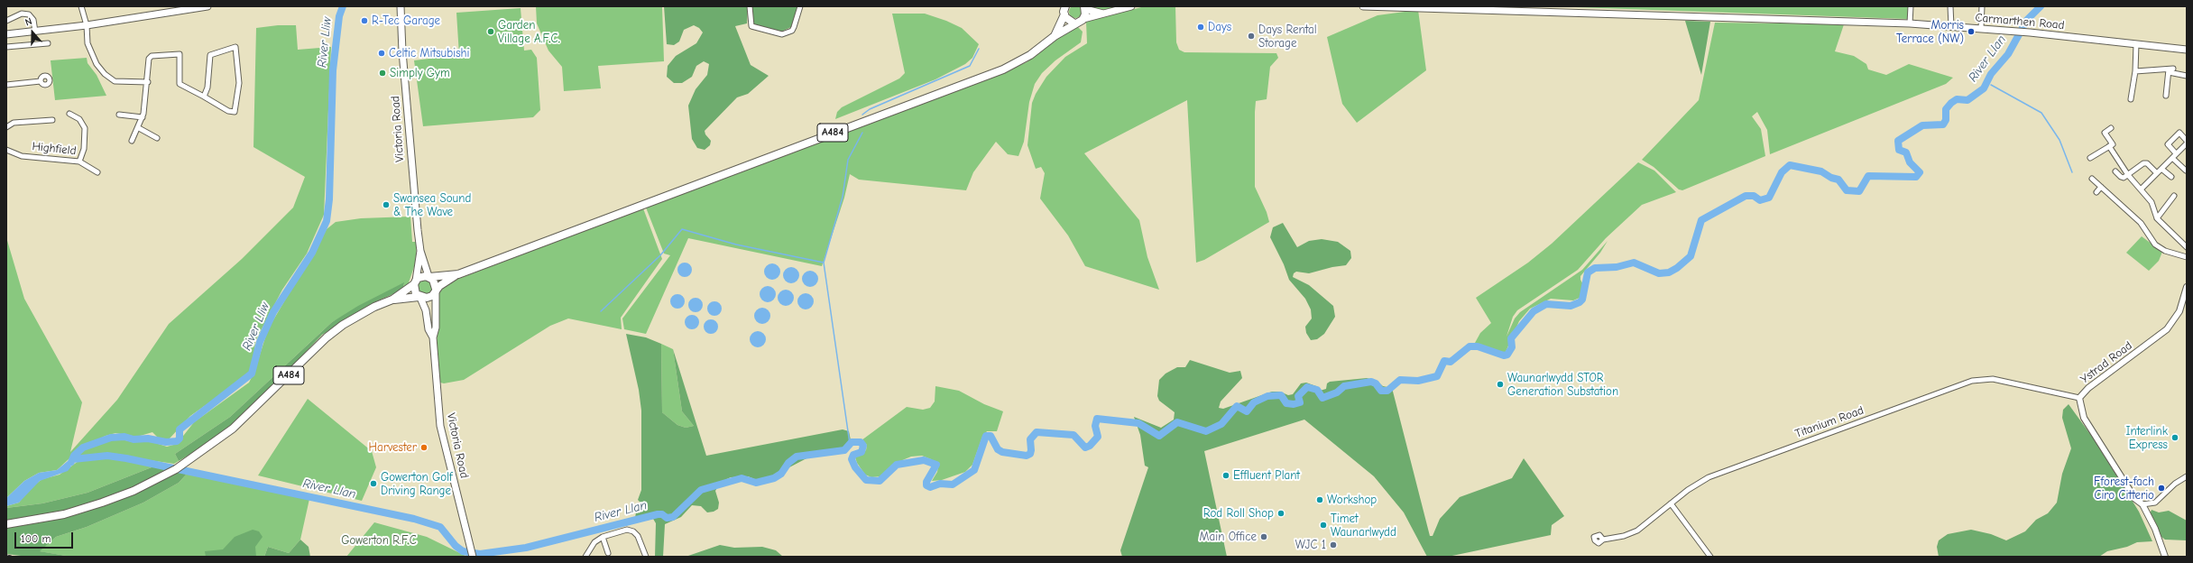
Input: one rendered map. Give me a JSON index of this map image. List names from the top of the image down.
{
  "streets": {
    "main road": ["Carmarthen Road", "Victoria Road", "A484"],
    "street": ["Highfield", "Ystrad Road", "Titanium Road"]
  },
  "crossings": [
    ["Victoria Road", "A484"],
    ["Ystrad Road", "Titanium Road"]
  ],
  "water": ["River Lliw", "River Llan"],
  "parks": ["Gowerton R.F.C"],
  "places": [
    "R-Tec Garage",
    "Days",
    "Garden Village A.F.C.",
    "Morris Terrace (NW)",
    "Days Rental Storage",
    "Celtic Mitsubishi",
    "Simply Gym",
    "Swansea Sound & The Wave",
    "Waunarlwydd STOR Generation Substation",
    "Interlink Express",
    "Harvester",
    "Effluent Plant",
    "Gowerton Golf Driving Range",
    "Fforest-fach Ciro Citterio",
    "Workshop",
    "Rod Roll Shop",
    "Timet Waunarlwydd",
    "Main Office",
    "WJC 1"
  ],
  "scale_bar": "100 m",
  "north": "top"
}
